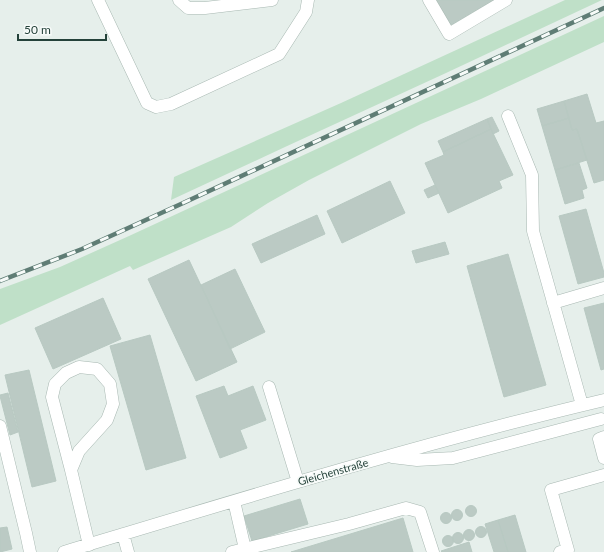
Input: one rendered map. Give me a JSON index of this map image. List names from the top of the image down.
{
  "streets": {
    "street": ["Gleichenstraße"]
  },
  "scale_bar": "50 m"
}
